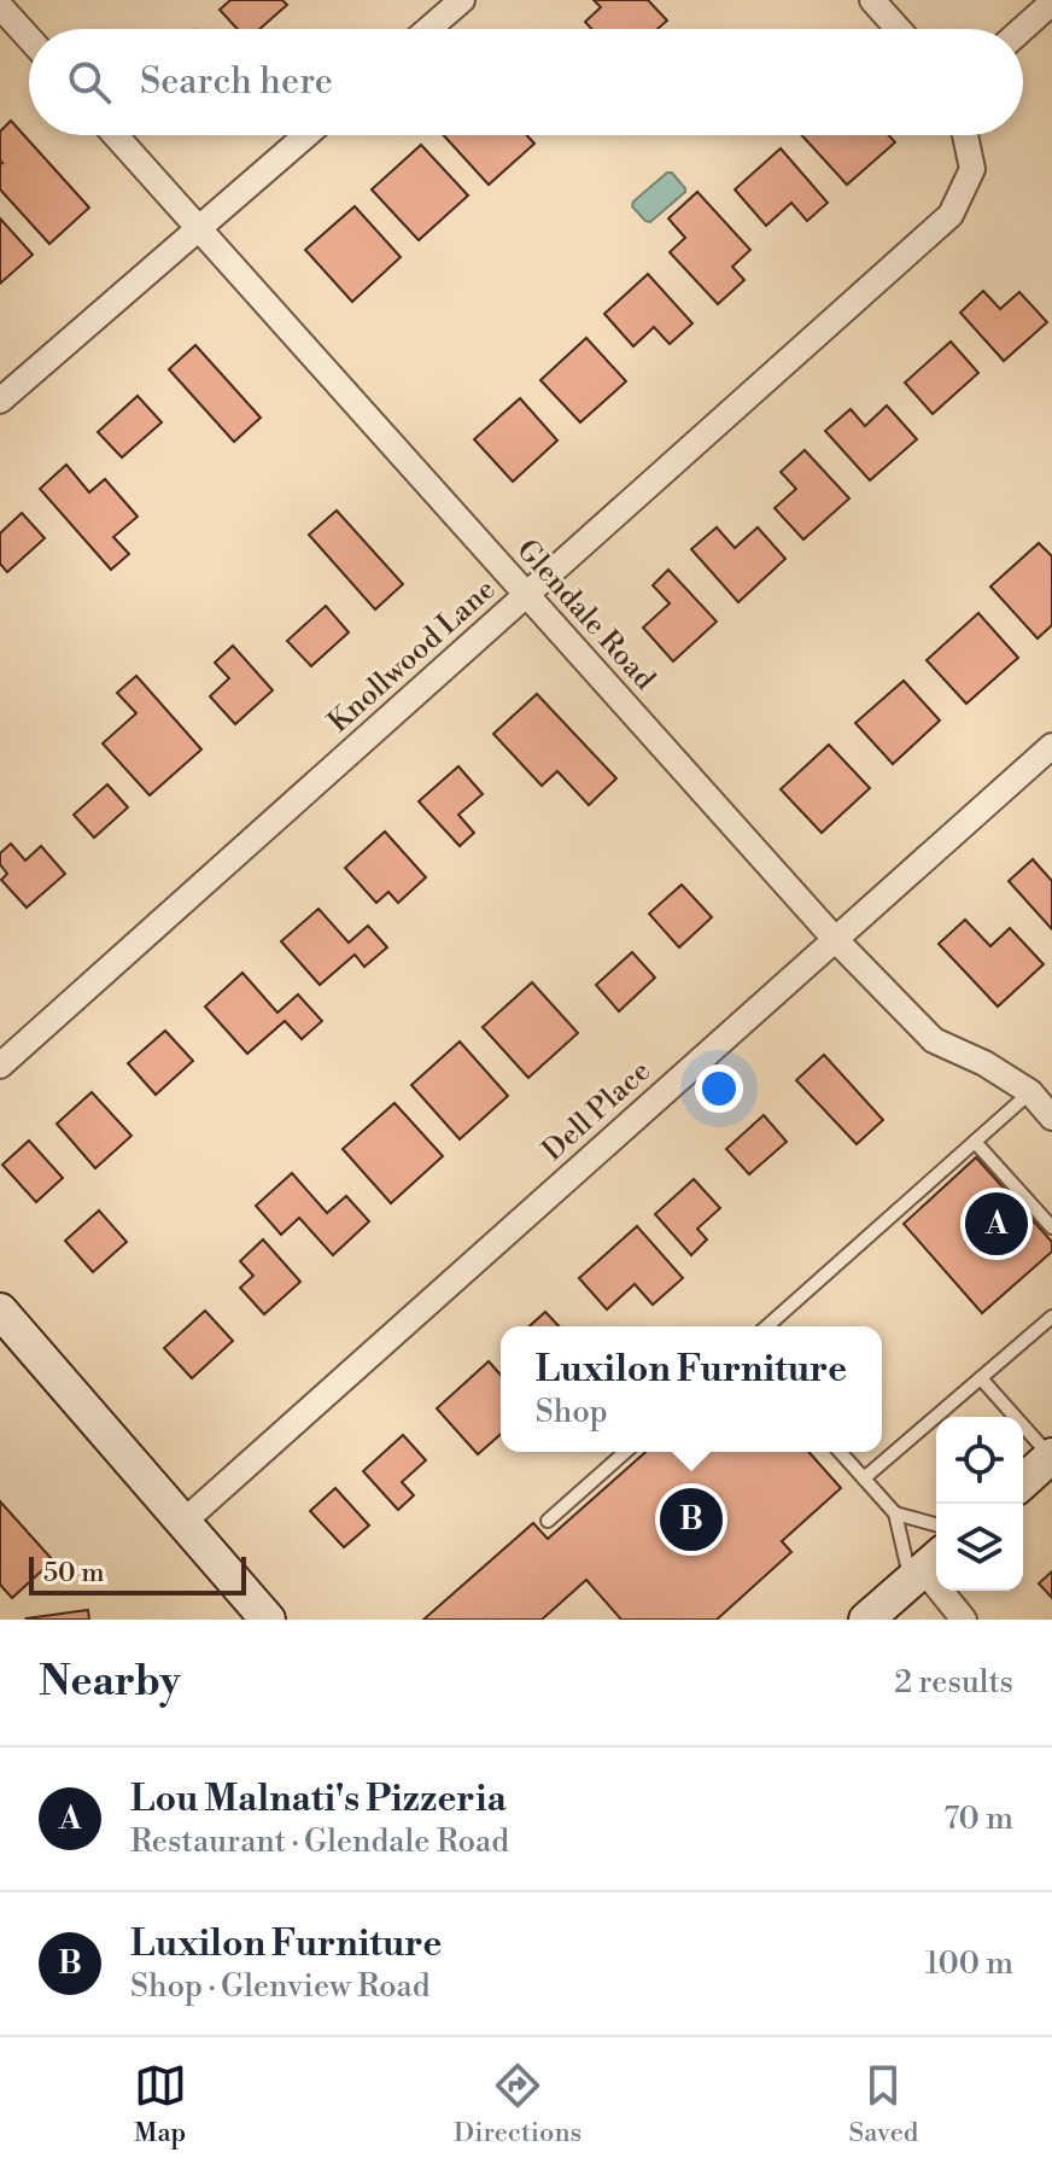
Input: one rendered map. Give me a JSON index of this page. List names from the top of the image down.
{
  "streets": {
    "street": ["Glendale Road", "Knollwood Lane", "Dell Place"]
  },
  "crossings": [
    ["Glendale Road", "Knollwood Lane"],
    ["Glendale Road", "Dell Place"]
  ],
  "scale_bar": "50 m",
  "page": {
    "search": "Search here",
    "pins": ["A", "B"],
    "popup": ["Luxilon Furniture", "Shop"],
    "scale": "50 m",
    "heading": ["Nearby", "2 results"],
    "list": [
      {
        "mark": "A",
        "name": "Lou Malnati's Pizzeria",
        "note": "Restaurant · Glendale Road",
        "value": "70 m"
      },
      {
        "mark": "B",
        "name": "Luxilon Furniture",
        "note": "Shop · Glenview Road",
        "value": "100 m"
      }
    ],
    "nav": ["Map", "Directions", "Saved"]
  }
}
